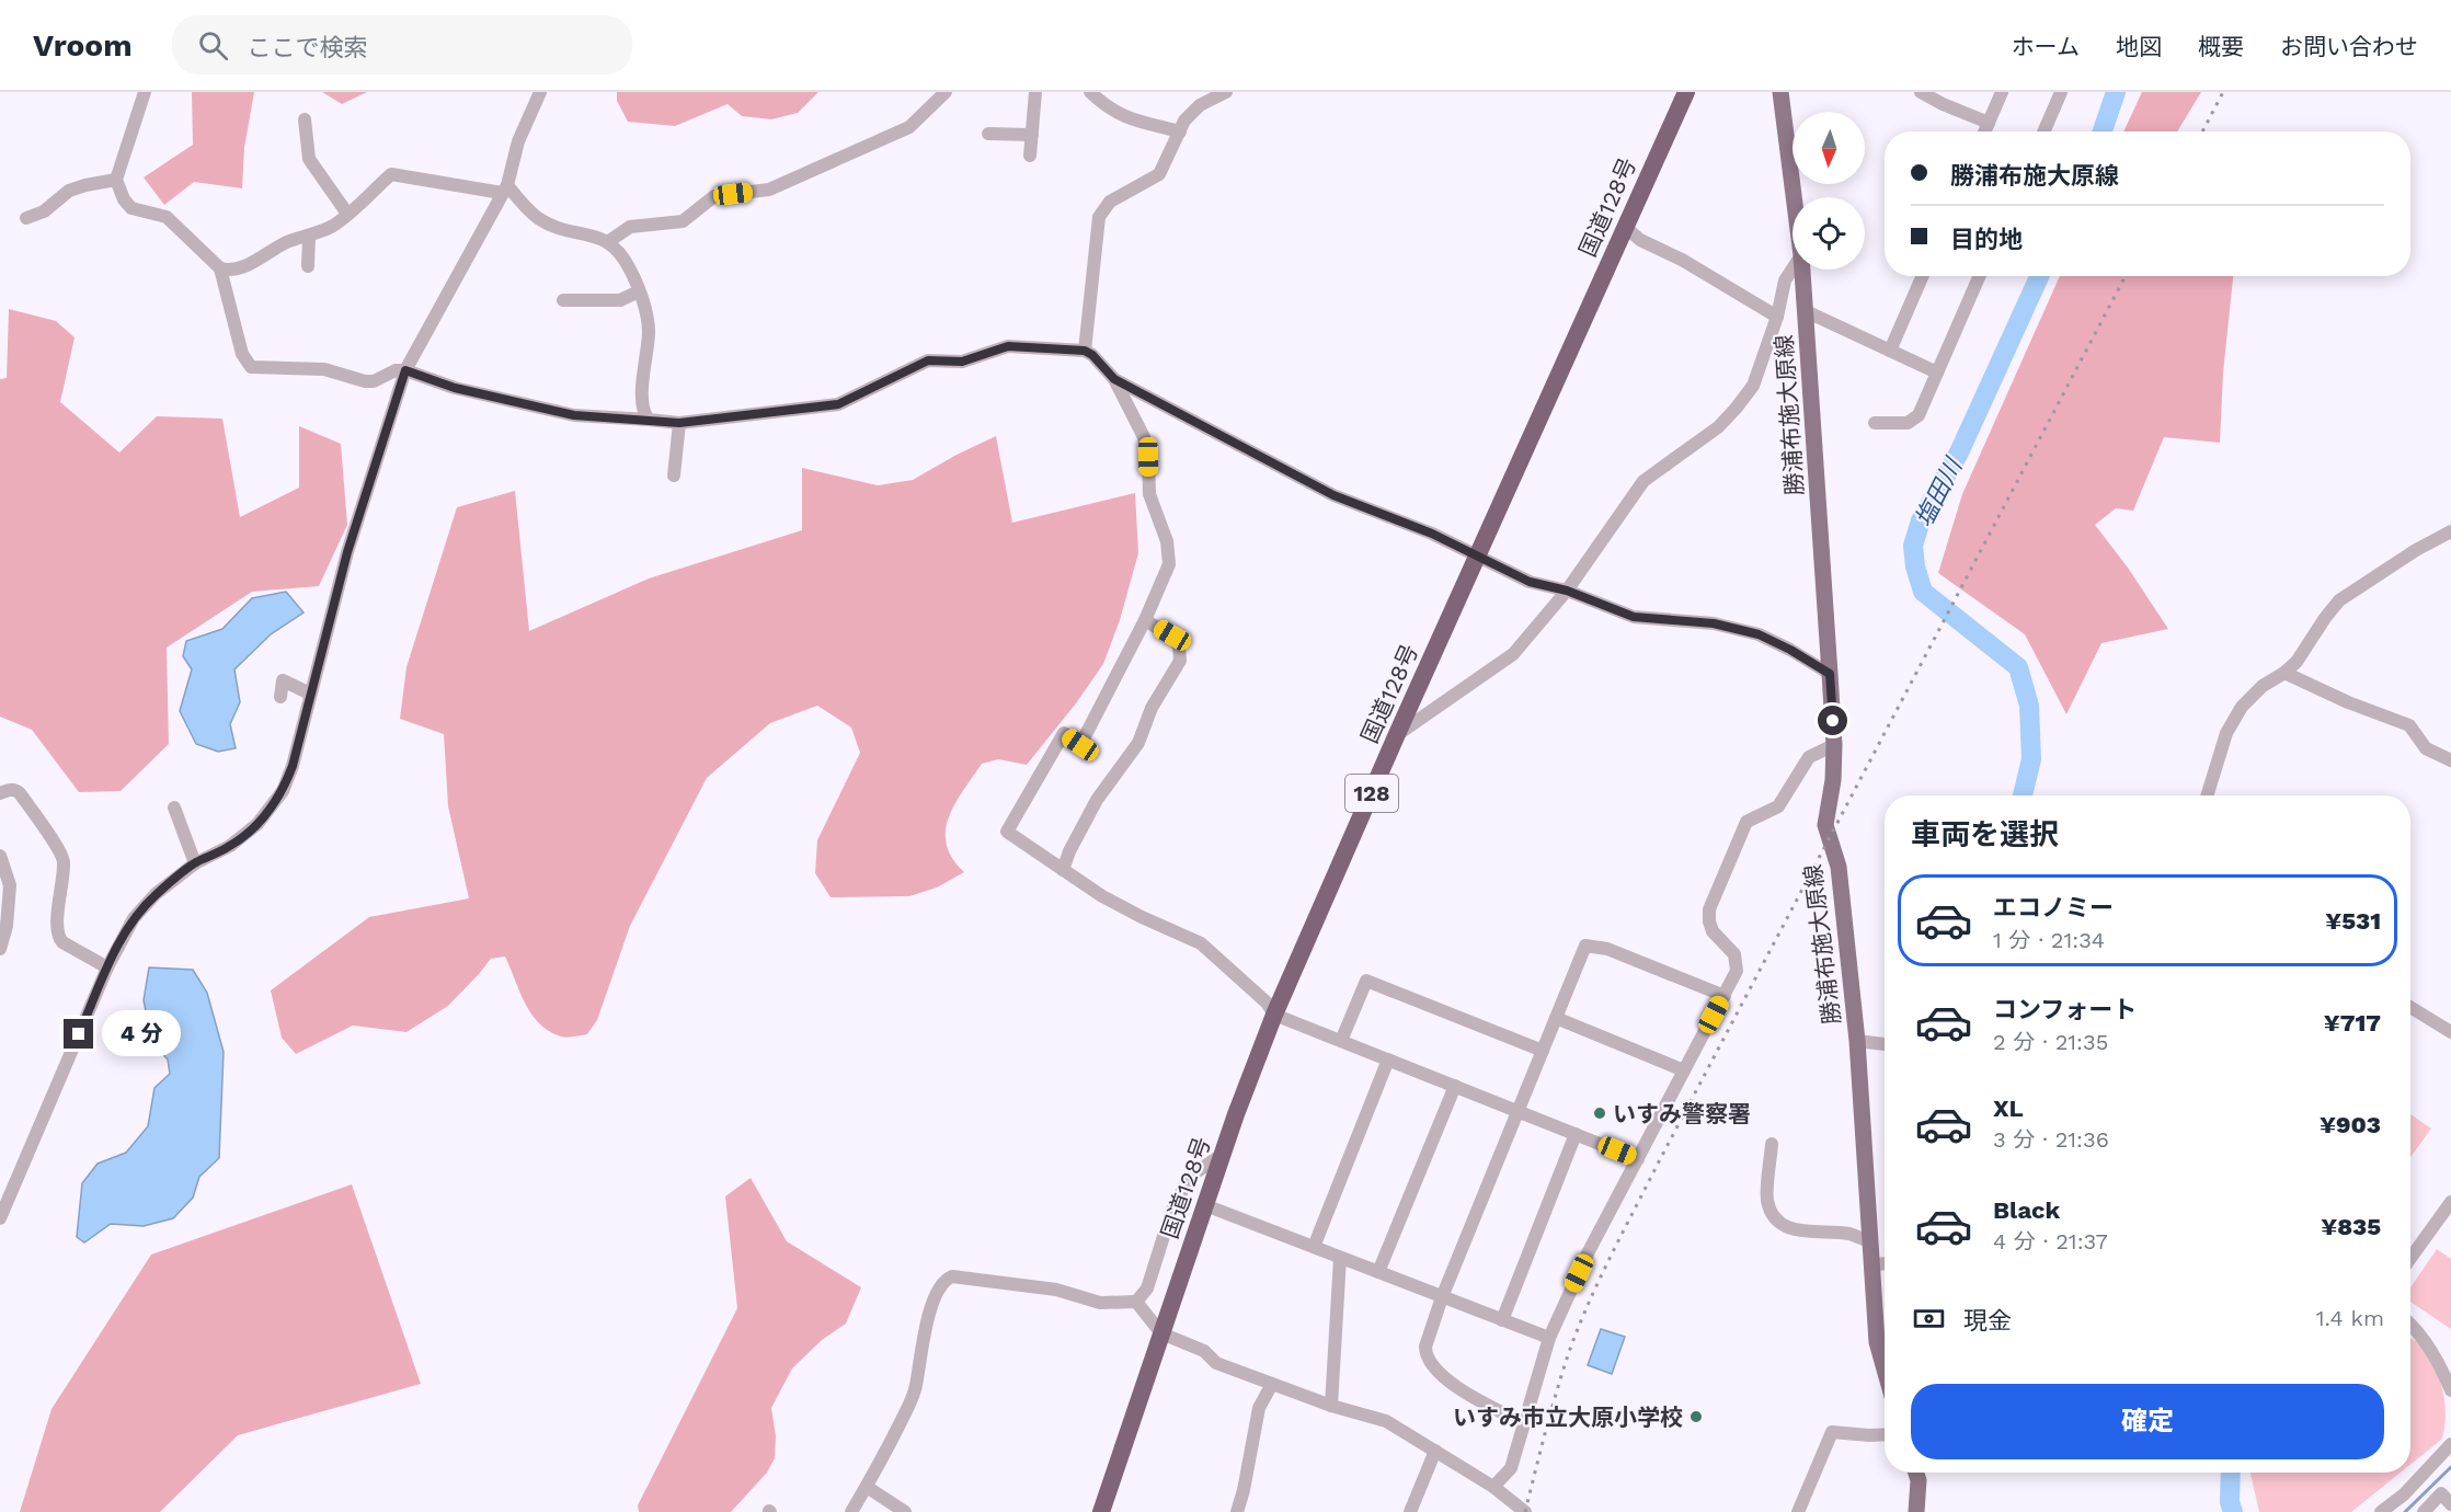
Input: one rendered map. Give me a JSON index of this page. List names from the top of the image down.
{
  "streets": {
    "highway": ["国道128号", "128"],
    "main road": ["勝浦布施大原線"]
  },
  "water": ["塩田川"],
  "places": ["いすみ警察署", "いすみ市立大原小学校"],
  "north": "bottom",
  "page": {
    "header": "Vroom",
    "search": "ここで検索",
    "nav": [
      "ホーム",
      "地図",
      "概要",
      "お問い合わせ"
    ],
    "banner": ["勝浦布施大原線", "目的地"],
    "heading": "車両を選択",
    "list": [
      {
        "name": "エコノミー",
        "note": "1 分 · 21:34",
        "value": "¥531"
      },
      {
        "name": "コンフォート",
        "note": "2 分 · 21:35",
        "value": "¥717"
      },
      {
        "name": "XL",
        "note": "3 分 · 21:36",
        "value": "¥903"
      },
      {
        "name": "Black",
        "note": "4 分 · 21:37",
        "value": "¥835"
      }
    ],
    "bubble": "4 分",
    "pay": ["現金", "1.4 km"],
    "buttons": "確定"
  }
}
